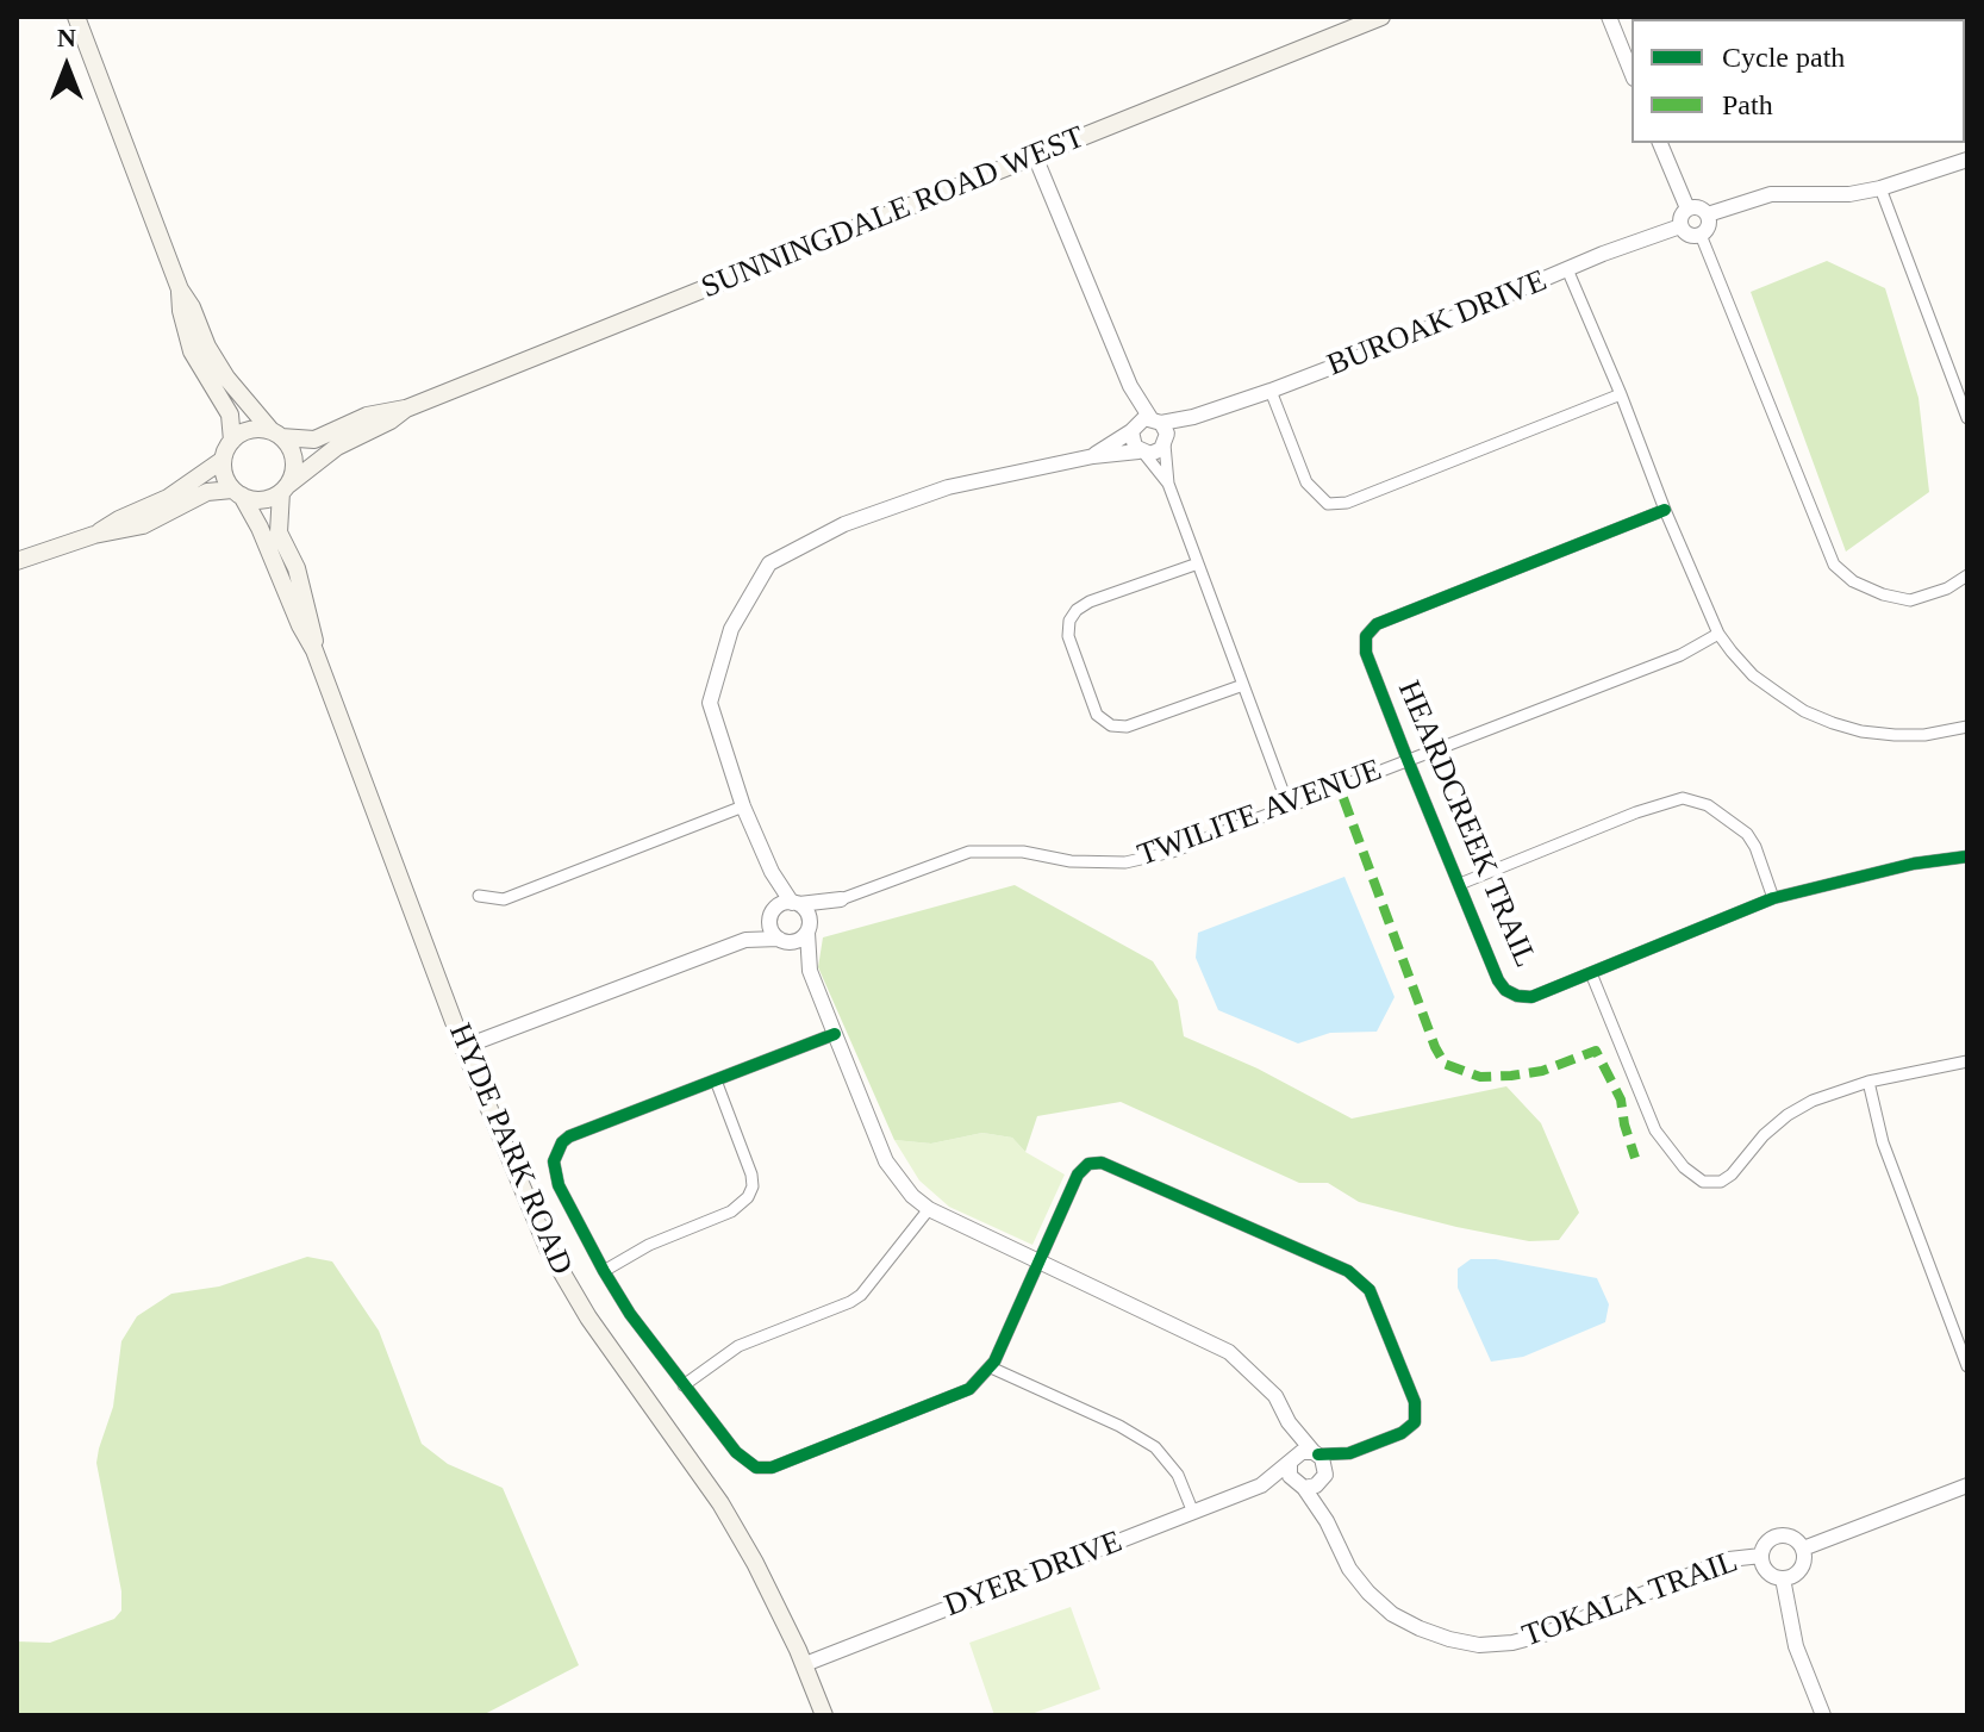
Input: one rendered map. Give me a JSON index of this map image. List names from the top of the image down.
{
  "streets": {
    "main road": ["SUNNINGDALE ROAD WEST", "HYDE PARK ROAD"],
    "street": [
      "BUROAK DRIVE",
      "TWILITE AVENUE",
      "HEARDCREEK TRAIL",
      "DYER DRIVE",
      "TOKALA TRAIL"
    ]
  },
  "crossings": [
    ["SUNNINGDALE ROAD WEST", "HYDE PARK ROAD"],
    ["TWILITE AVENUE", "HEARDCREEK TRAIL"],
    ["HYDE PARK ROAD", "DYER DRIVE"],
    ["DYER DRIVE", "TOKALA TRAIL"]
  ],
  "legend": ["Cycle path", "Path"],
  "north": "top"
}
